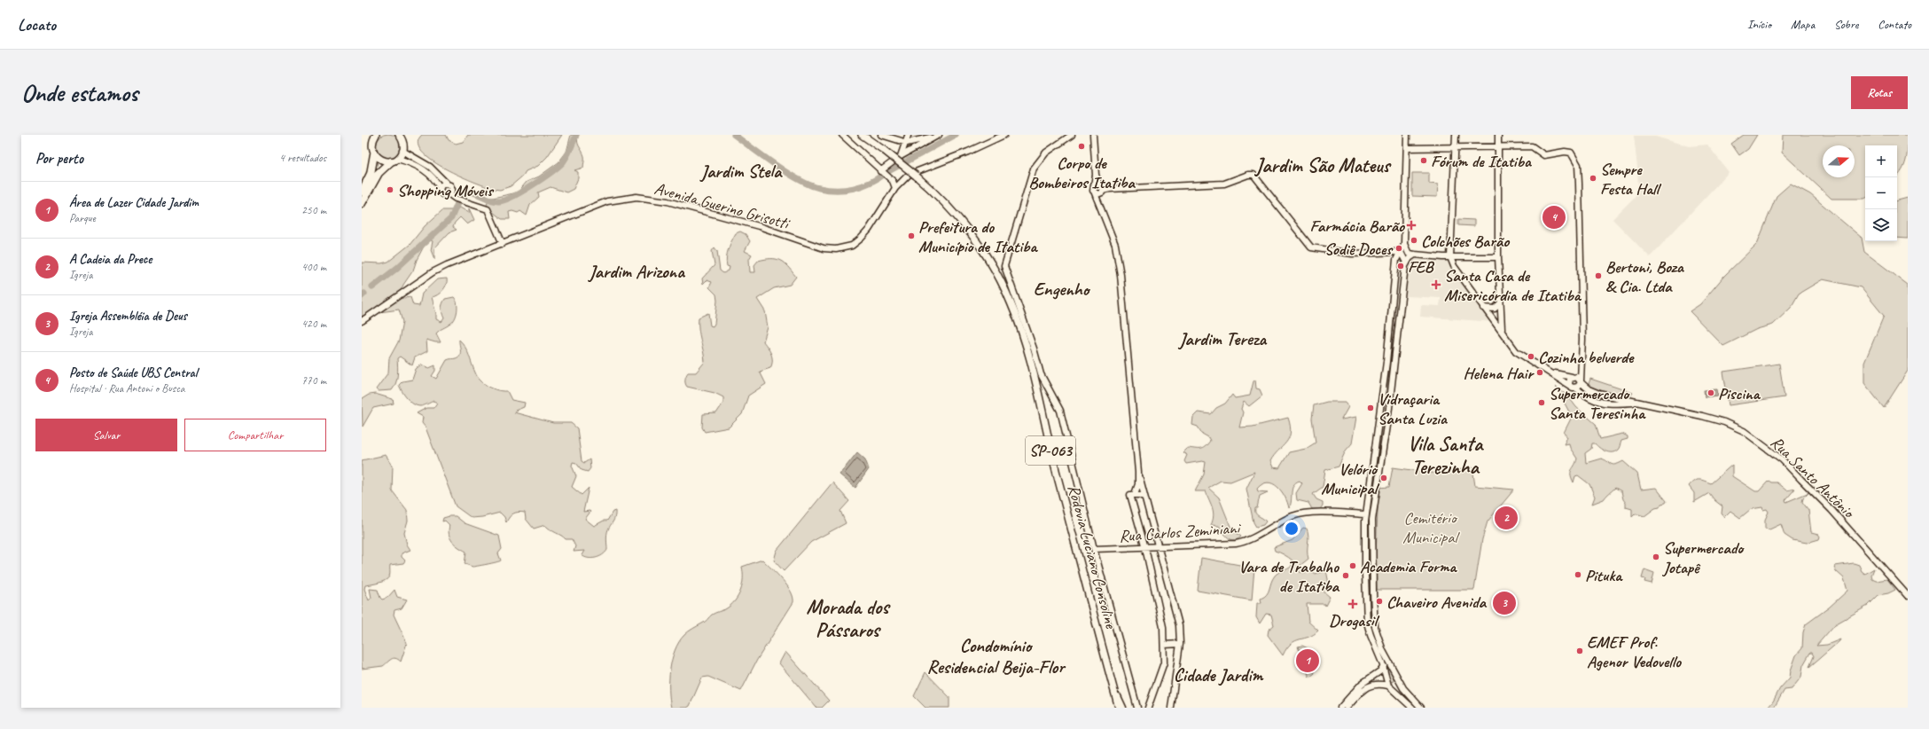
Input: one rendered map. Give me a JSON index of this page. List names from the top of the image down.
{
  "streets": {
    "main road": [
      "Avenida Guerino Grisotti",
      "SP-063",
      "Rua Santo Antônio",
      "Rua Carlos Zeminiani",
      "Rodovia Luciano Consoline"
    ]
  },
  "crossings": [
    ["Avenida Guerino Grisotti", "Rodovia Luciano Consoline"]
  ],
  "districts": [
    "Jardim São Mateus",
    "Jardim Stela",
    "Jardim Arizona",
    "Engenho",
    "Jardim Tereza",
    "Vila Santa Terezinha",
    "Morada dos Pássaros",
    "Condomínio Residencial Beija-Flor",
    "Cidade Jardim"
  ],
  "parks": ["Cemitério Municipal"],
  "places": {
    "other": [
      "Corpo de Bombeiros Itatiba",
      "Fórum de Itatiba",
      "Sempre Festa Hall",
      "Shopping Móveis",
      "Prefeitura do Município de Itatiba",
      "Colchões Barão",
      "Sodiê Doces",
      "FEB",
      "Bertoni, Boza & Cia. Ltda",
      "Cozinha belverde",
      "Helena Hair",
      "Piscina",
      "Supermercado Santa Teresinha",
      "Vidraçaria Santa Luzia",
      "Velório Municipal",
      "Supermercado Jotapê",
      "Academia Forma",
      "Pituka",
      "Vara de Trabalho de Itatiba",
      "Chaveiro Avenida",
      "EMEF Prof. Agenor Vedovello"
    ],
    "health": ["Farmácia Barão", "Santa Casa de Misericórdia de Itatiba", "Drogasil"]
  },
  "north": "right",
  "page": {
    "header": "Locato",
    "nav": [
      "Início",
      "Mapa",
      "Sobre",
      "Contato"
    ],
    "buttons": [
      "Rotas",
      ["Salvar", "Compartilhar"]
    ],
    "title": "Onde estamos",
    "heading": ["Por perto", "4 resultados"],
    "map_buttons": ["+", "−"],
    "list": [
      {
        "mark": "1",
        "name": "Área de Lazer Cidade Jardim",
        "note": "Parque",
        "value": "250 m"
      },
      {
        "mark": "2",
        "name": "A Cadeia da Prece",
        "note": "Igreja",
        "value": "400 m"
      },
      {
        "mark": "3",
        "name": "Igreja Assembléia de Deus",
        "note": "Igreja",
        "value": "420 m"
      },
      {
        "mark": "4",
        "name": "Posto de Saúde UBS Central",
        "note": "Hospital · Rua Antoni o Busca",
        "value": "770 m"
      }
    ],
    "pins": [
      "4",
      "2",
      "3",
      "1"
    ]
  }
}
